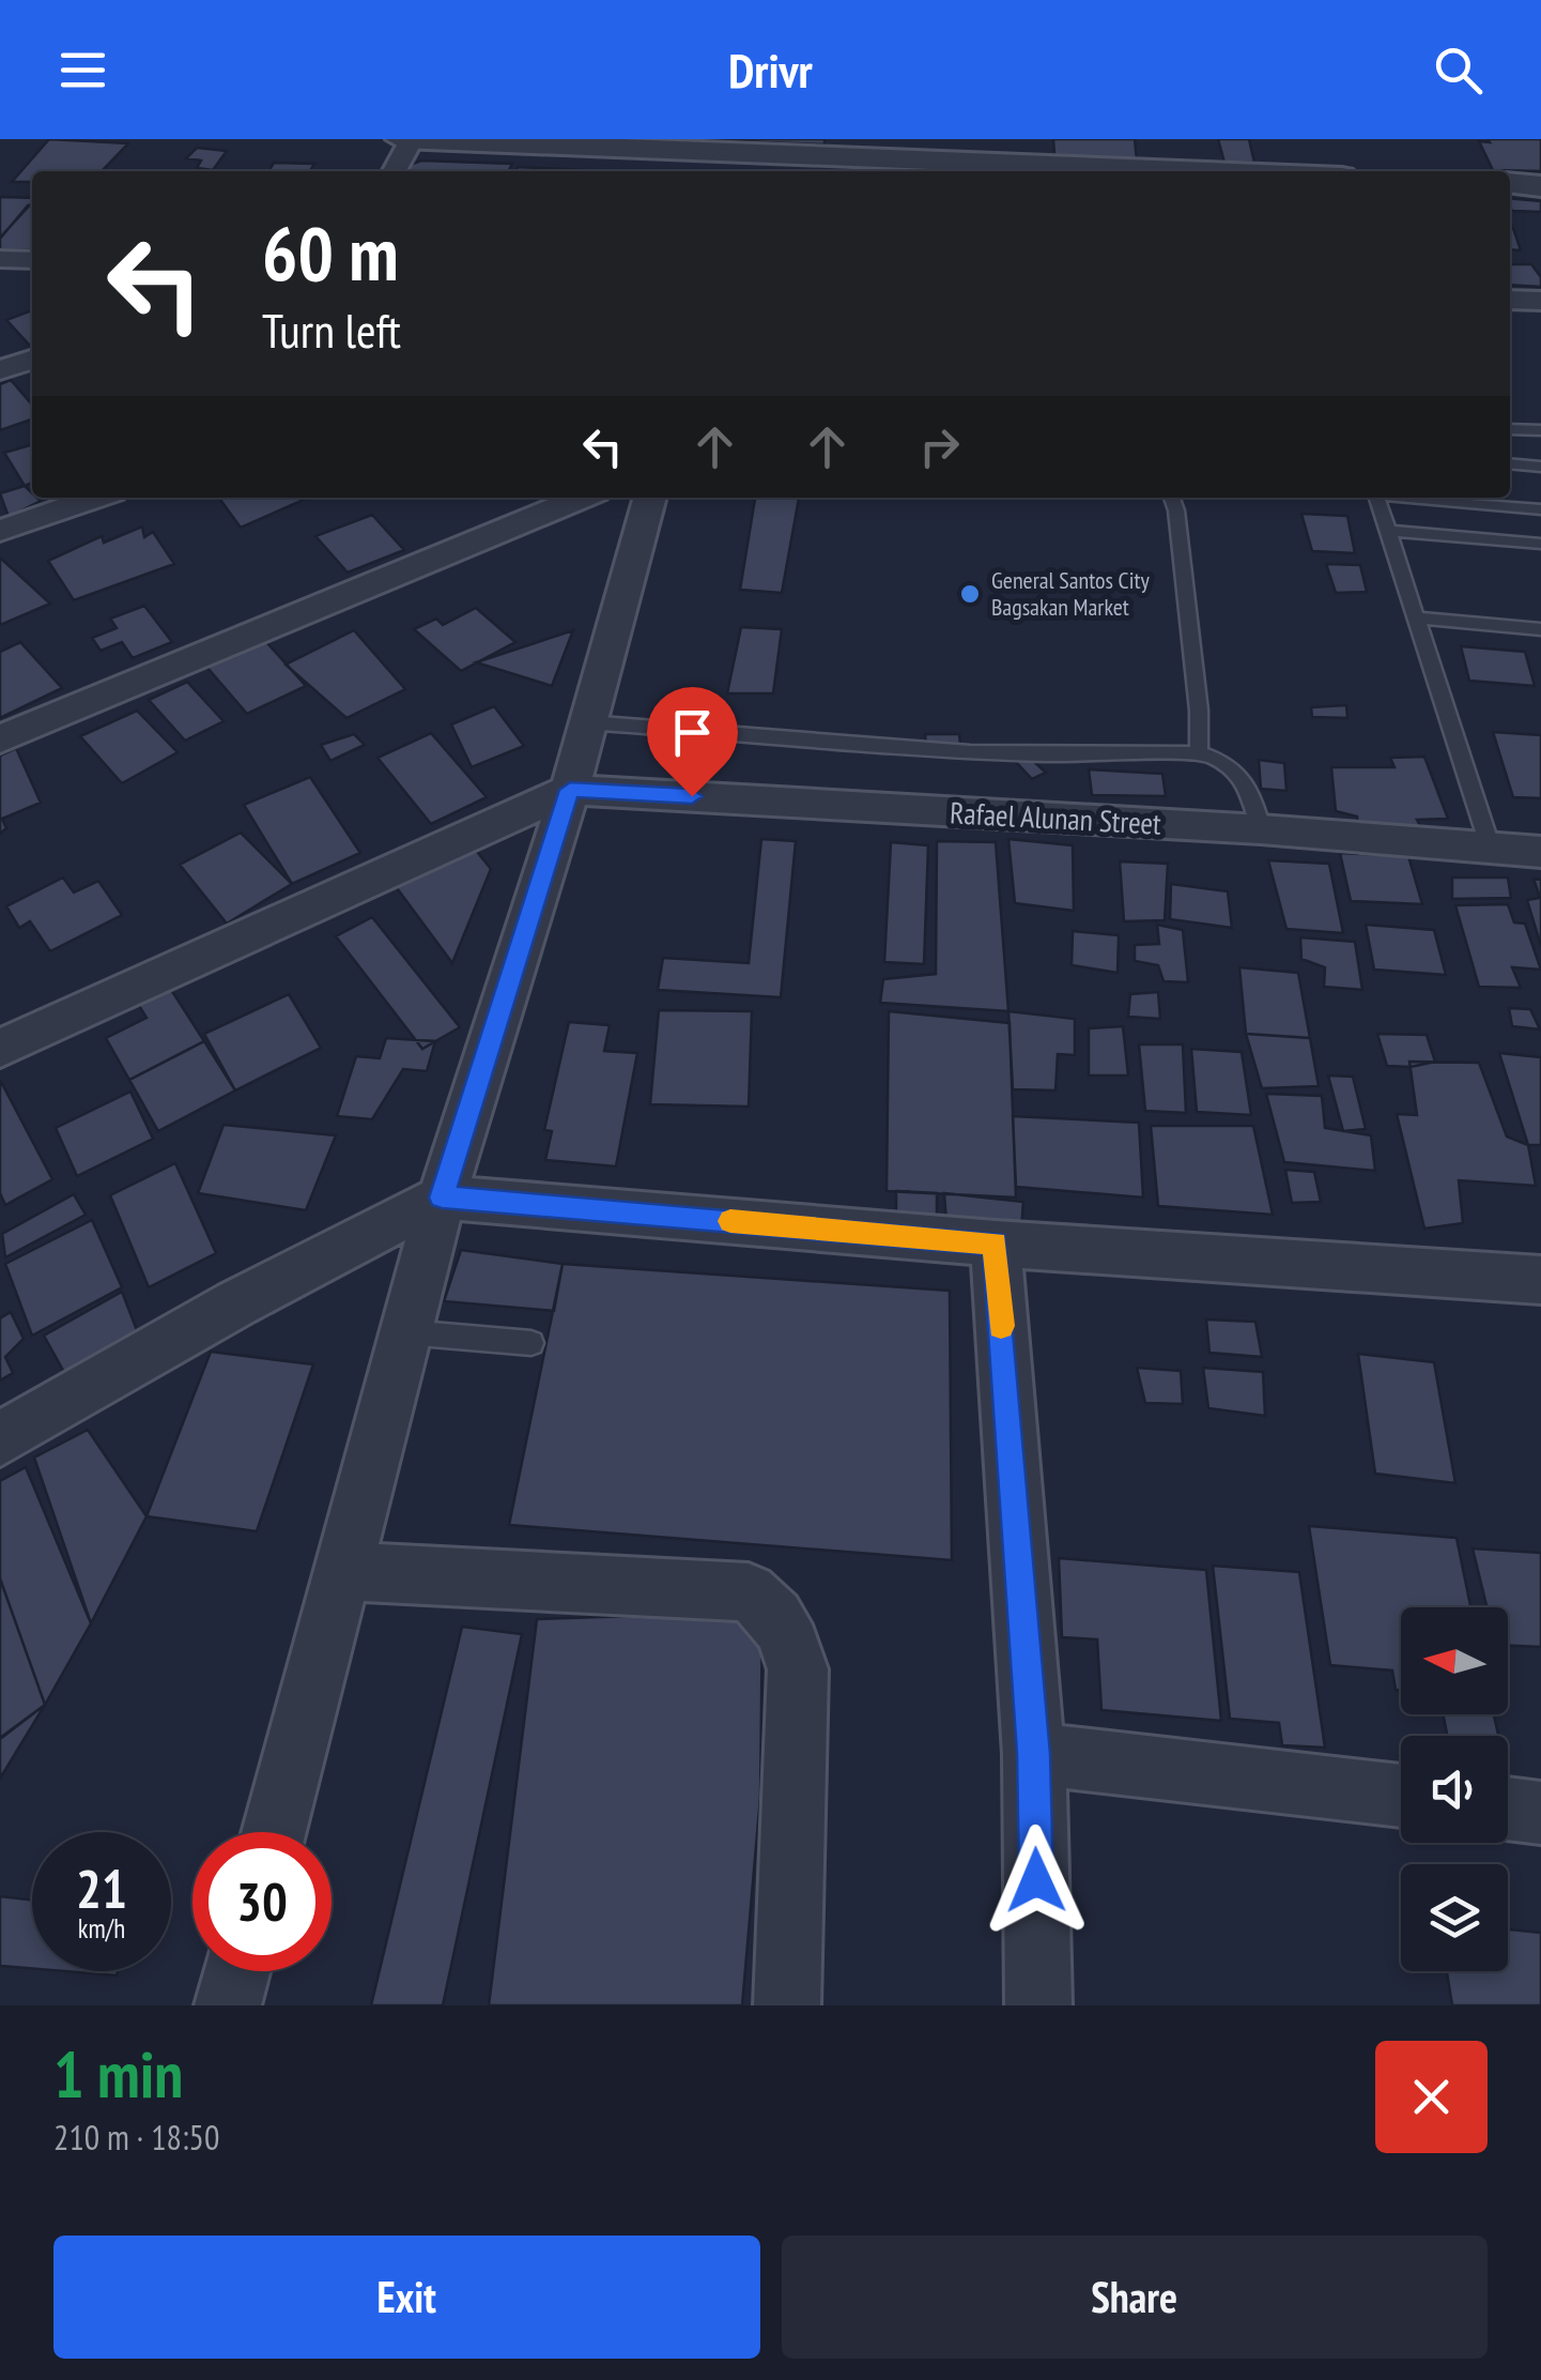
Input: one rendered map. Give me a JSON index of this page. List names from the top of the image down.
{
  "streets": {
    "street": ["Rafael Alunan Street"]
  },
  "places": ["General Santos City Bagsakan Market"],
  "north": "left",
  "page": {
    "header": "Drivr",
    "turn": ["60 m", "Turn left"],
    "speed": "21 km/h",
    "limit": "30",
    "heading": ["1 min", "210 m · 18:50"],
    "buttons": ["Exit", "Share"]
  }
}
